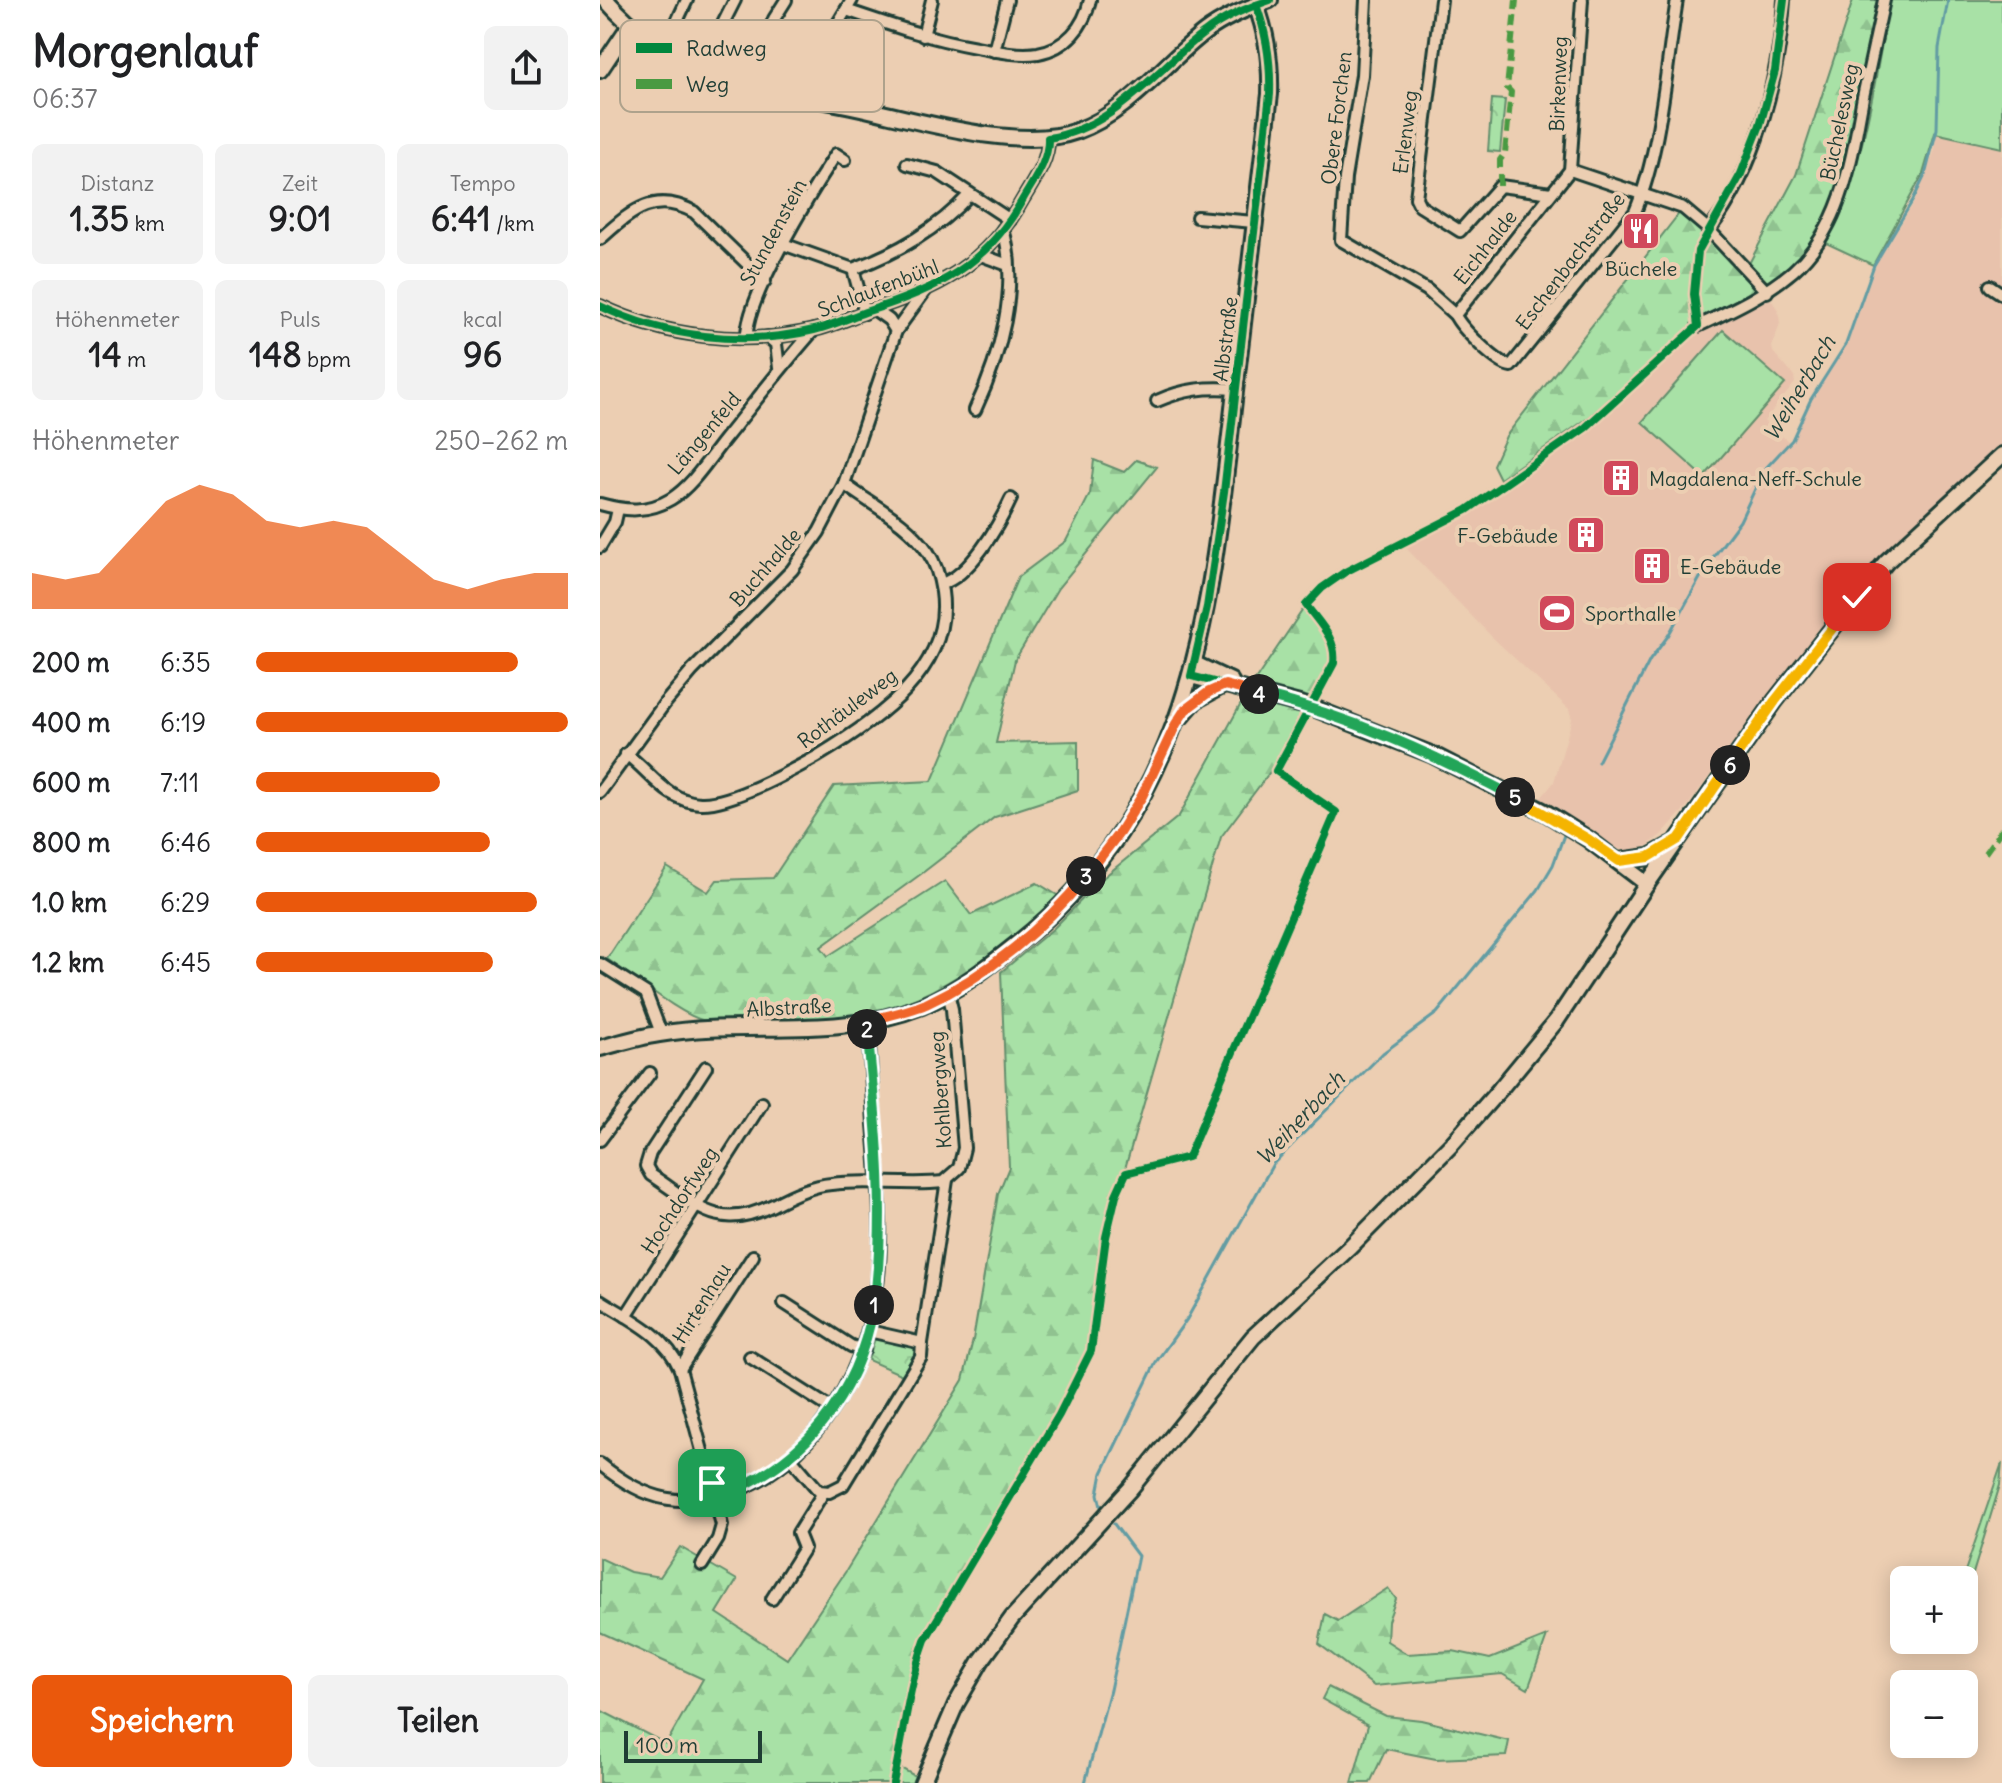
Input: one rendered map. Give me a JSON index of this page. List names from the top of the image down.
{
  "streets": {
    "street": [
      "Birkenweg",
      "Obere Forchen",
      "Büchelesweg",
      "Erlenweg",
      "Stundenstein",
      "Eichhalde",
      "Eschenbachstraße",
      "Schlaufenbühl",
      "Albstraße",
      "Längenfeld",
      "Buchhalde",
      "Rothäuleweg",
      "Kohlbergweg",
      "Hochdorfweg",
      "Hirtenhau"
    ]
  },
  "crossings": [
    ["Birkenweg", "Eichhalde"],
    ["Obere Forchen", "Eichhalde"],
    ["Erlenweg", "Eichhalde"],
    ["Stundenstein", "Schlaufenbühl"],
    ["Eichhalde", "Eschenbachstraße"],
    ["Schlaufenbühl", "Längenfeld"],
    ["Schlaufenbühl", "Buchhalde"],
    ["Albstraße", "Kohlbergweg"],
    ["Buchhalde", "Rothäuleweg"]
  ],
  "water": ["Weiherbach"],
  "places": {
    "restaurant": ["Büchele"],
    "building": ["Magdalena-Neff-Schule", "F-Gebäude", "E-Gebäude"],
    "sports": ["Sporthalle"]
  },
  "legend": ["Radweg", "Weg"],
  "scale_bar": "100 m",
  "page": {
    "heading": ["Morgenlauf", "06:37"],
    "stats": [
      ["Distanz", "1.35 km"],
      ["Zeit", "9:01"],
      ["Tempo", "6:41 /km"],
      ["Höhenmeter", "14 m"],
      ["Puls", "148 bpm"],
      ["kcal", "96"]
    ],
    "chart": ["Höhenmeter", "250–262 m"],
    "list": [
      {
        "name": "200 m",
        "note": "6:35"
      },
      {
        "name": "400 m",
        "note": "6:19"
      },
      {
        "name": "600 m",
        "note": "7:11"
      },
      {
        "name": "800 m",
        "note": "6:46"
      },
      {
        "name": "1.0 km",
        "note": "6:29"
      },
      {
        "name": "1.2 km",
        "note": "6:45"
      }
    ],
    "pins": [
      "4",
      "6",
      "5",
      "3",
      "2",
      "1"
    ],
    "map_buttons": ["+", "−"],
    "buttons": ["Speichern", "Teilen"],
    "scale": "100 m"
  }
}
